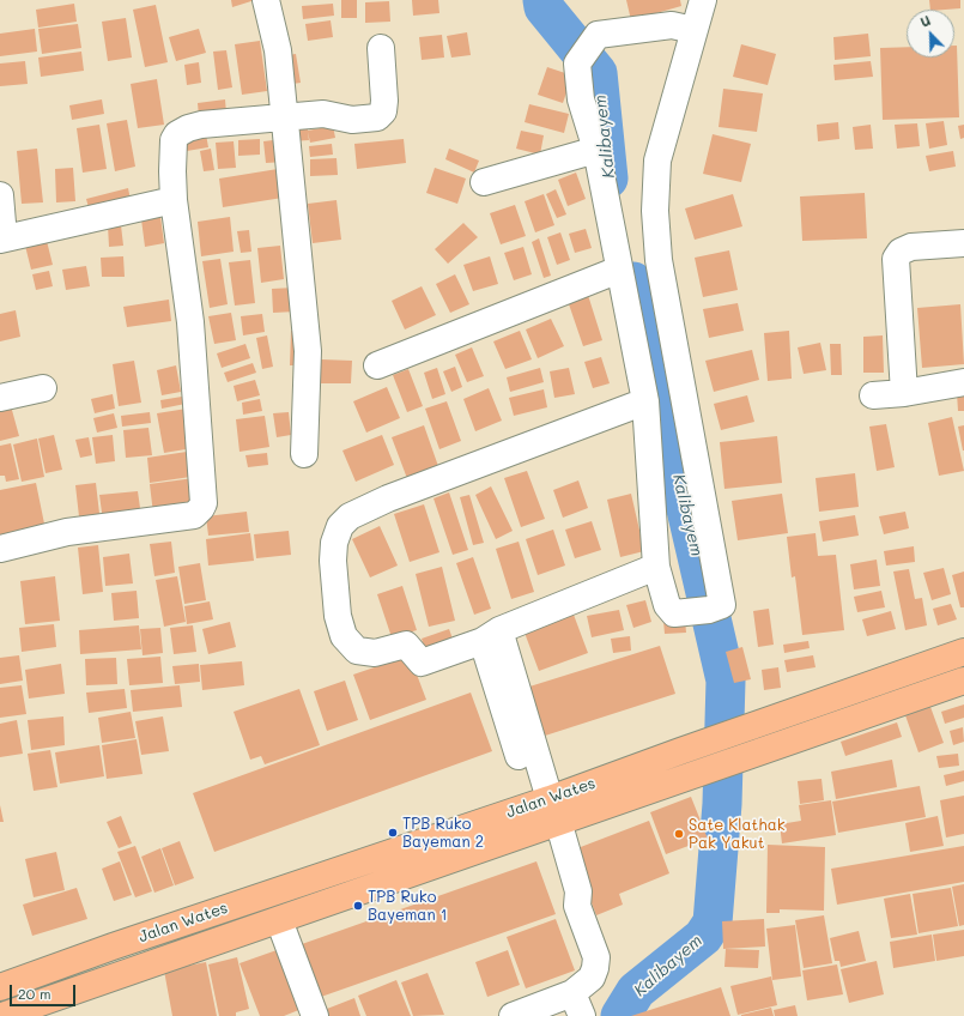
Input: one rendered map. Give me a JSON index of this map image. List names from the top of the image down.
{
  "streets": {
    "main road": ["Jalan Wates"]
  },
  "water": ["Kalibayem"],
  "places": ["TPB Ruko Bayeman 2", "Sate Klathak Pak Yakut", "TPB Ruko Bayeman 1"],
  "scale_bar": "20 m",
  "north": "top left"
}
